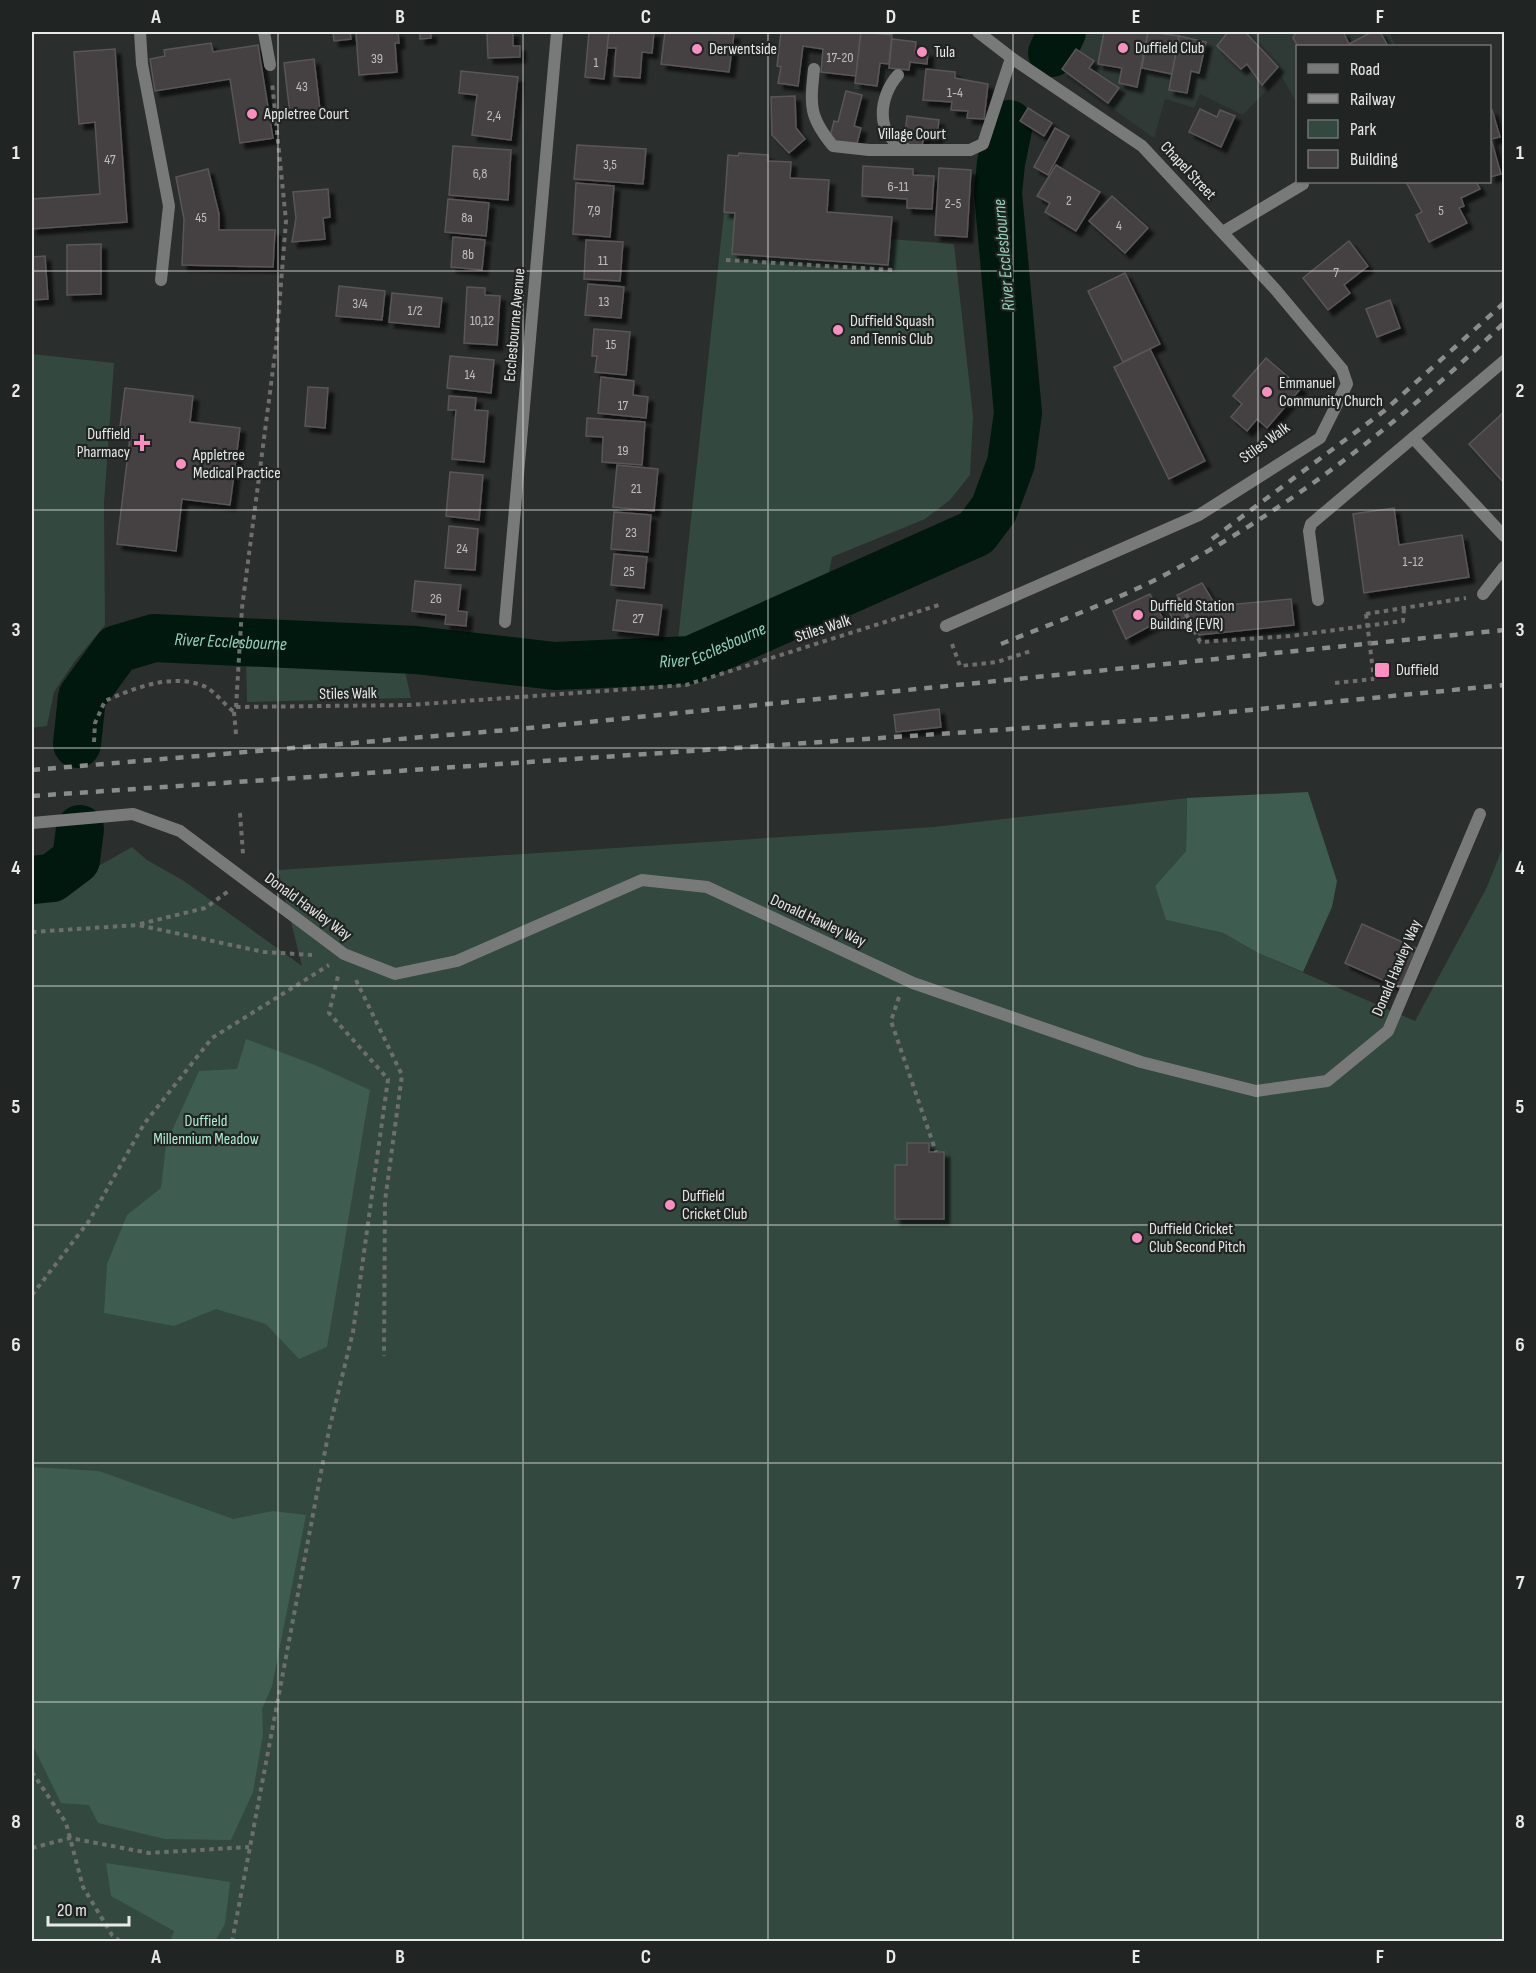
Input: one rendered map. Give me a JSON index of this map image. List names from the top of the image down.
{
  "streets": {
    "street": [
      "Village Court",
      "Chapel Street",
      "Ecclesbourne Avenue",
      "Donald Hawley Way"
    ],
    "path": ["Stiles Walk"]
  },
  "crossings": [
    ["Village Court", "Chapel Street"]
  ],
  "water": ["River Ecclesbourne"],
  "parks": ["Duffield Millennium Meadow"],
  "places": {
    "other": [
      "Duffield Club",
      "Derwentside",
      "Tula",
      "Appletree Court",
      "Duffield Squash and Tennis Club",
      "Emmanuel Community Church",
      "Appletree Medical Practice",
      "Duffield Station Building (EVR)",
      "Duffield Cricket Club",
      "Duffield Cricket Club Second Pitch"
    ],
    "health": ["Duffield Pharmacy"],
    "transit": ["Duffield"]
  },
  "house_numbers": [
    "17-20",
    "39",
    "1",
    "43",
    "1-4",
    "2,4",
    "47",
    "3,5",
    "6,8",
    "6-11",
    "2",
    "2-5",
    "7,9",
    "5",
    "45",
    "8a",
    "4",
    "8b",
    "11",
    "7",
    "13",
    "3/4",
    "1/2",
    "10,12",
    "15",
    "14",
    "17",
    "19",
    "21",
    "23",
    "24",
    "1-12",
    "25",
    "26",
    "27"
  ],
  "legend": [
    "Road",
    "Railway",
    "Park",
    "Building"
  ],
  "scale_bar": "20 m",
  "grid": {
    "columns": [
      "A",
      "B",
      "C",
      "D",
      "E",
      "F"
    ],
    "rows": [
      "1",
      "2",
      "3",
      "4",
      "5",
      "6",
      "7",
      "8"
    ]
  }
}
